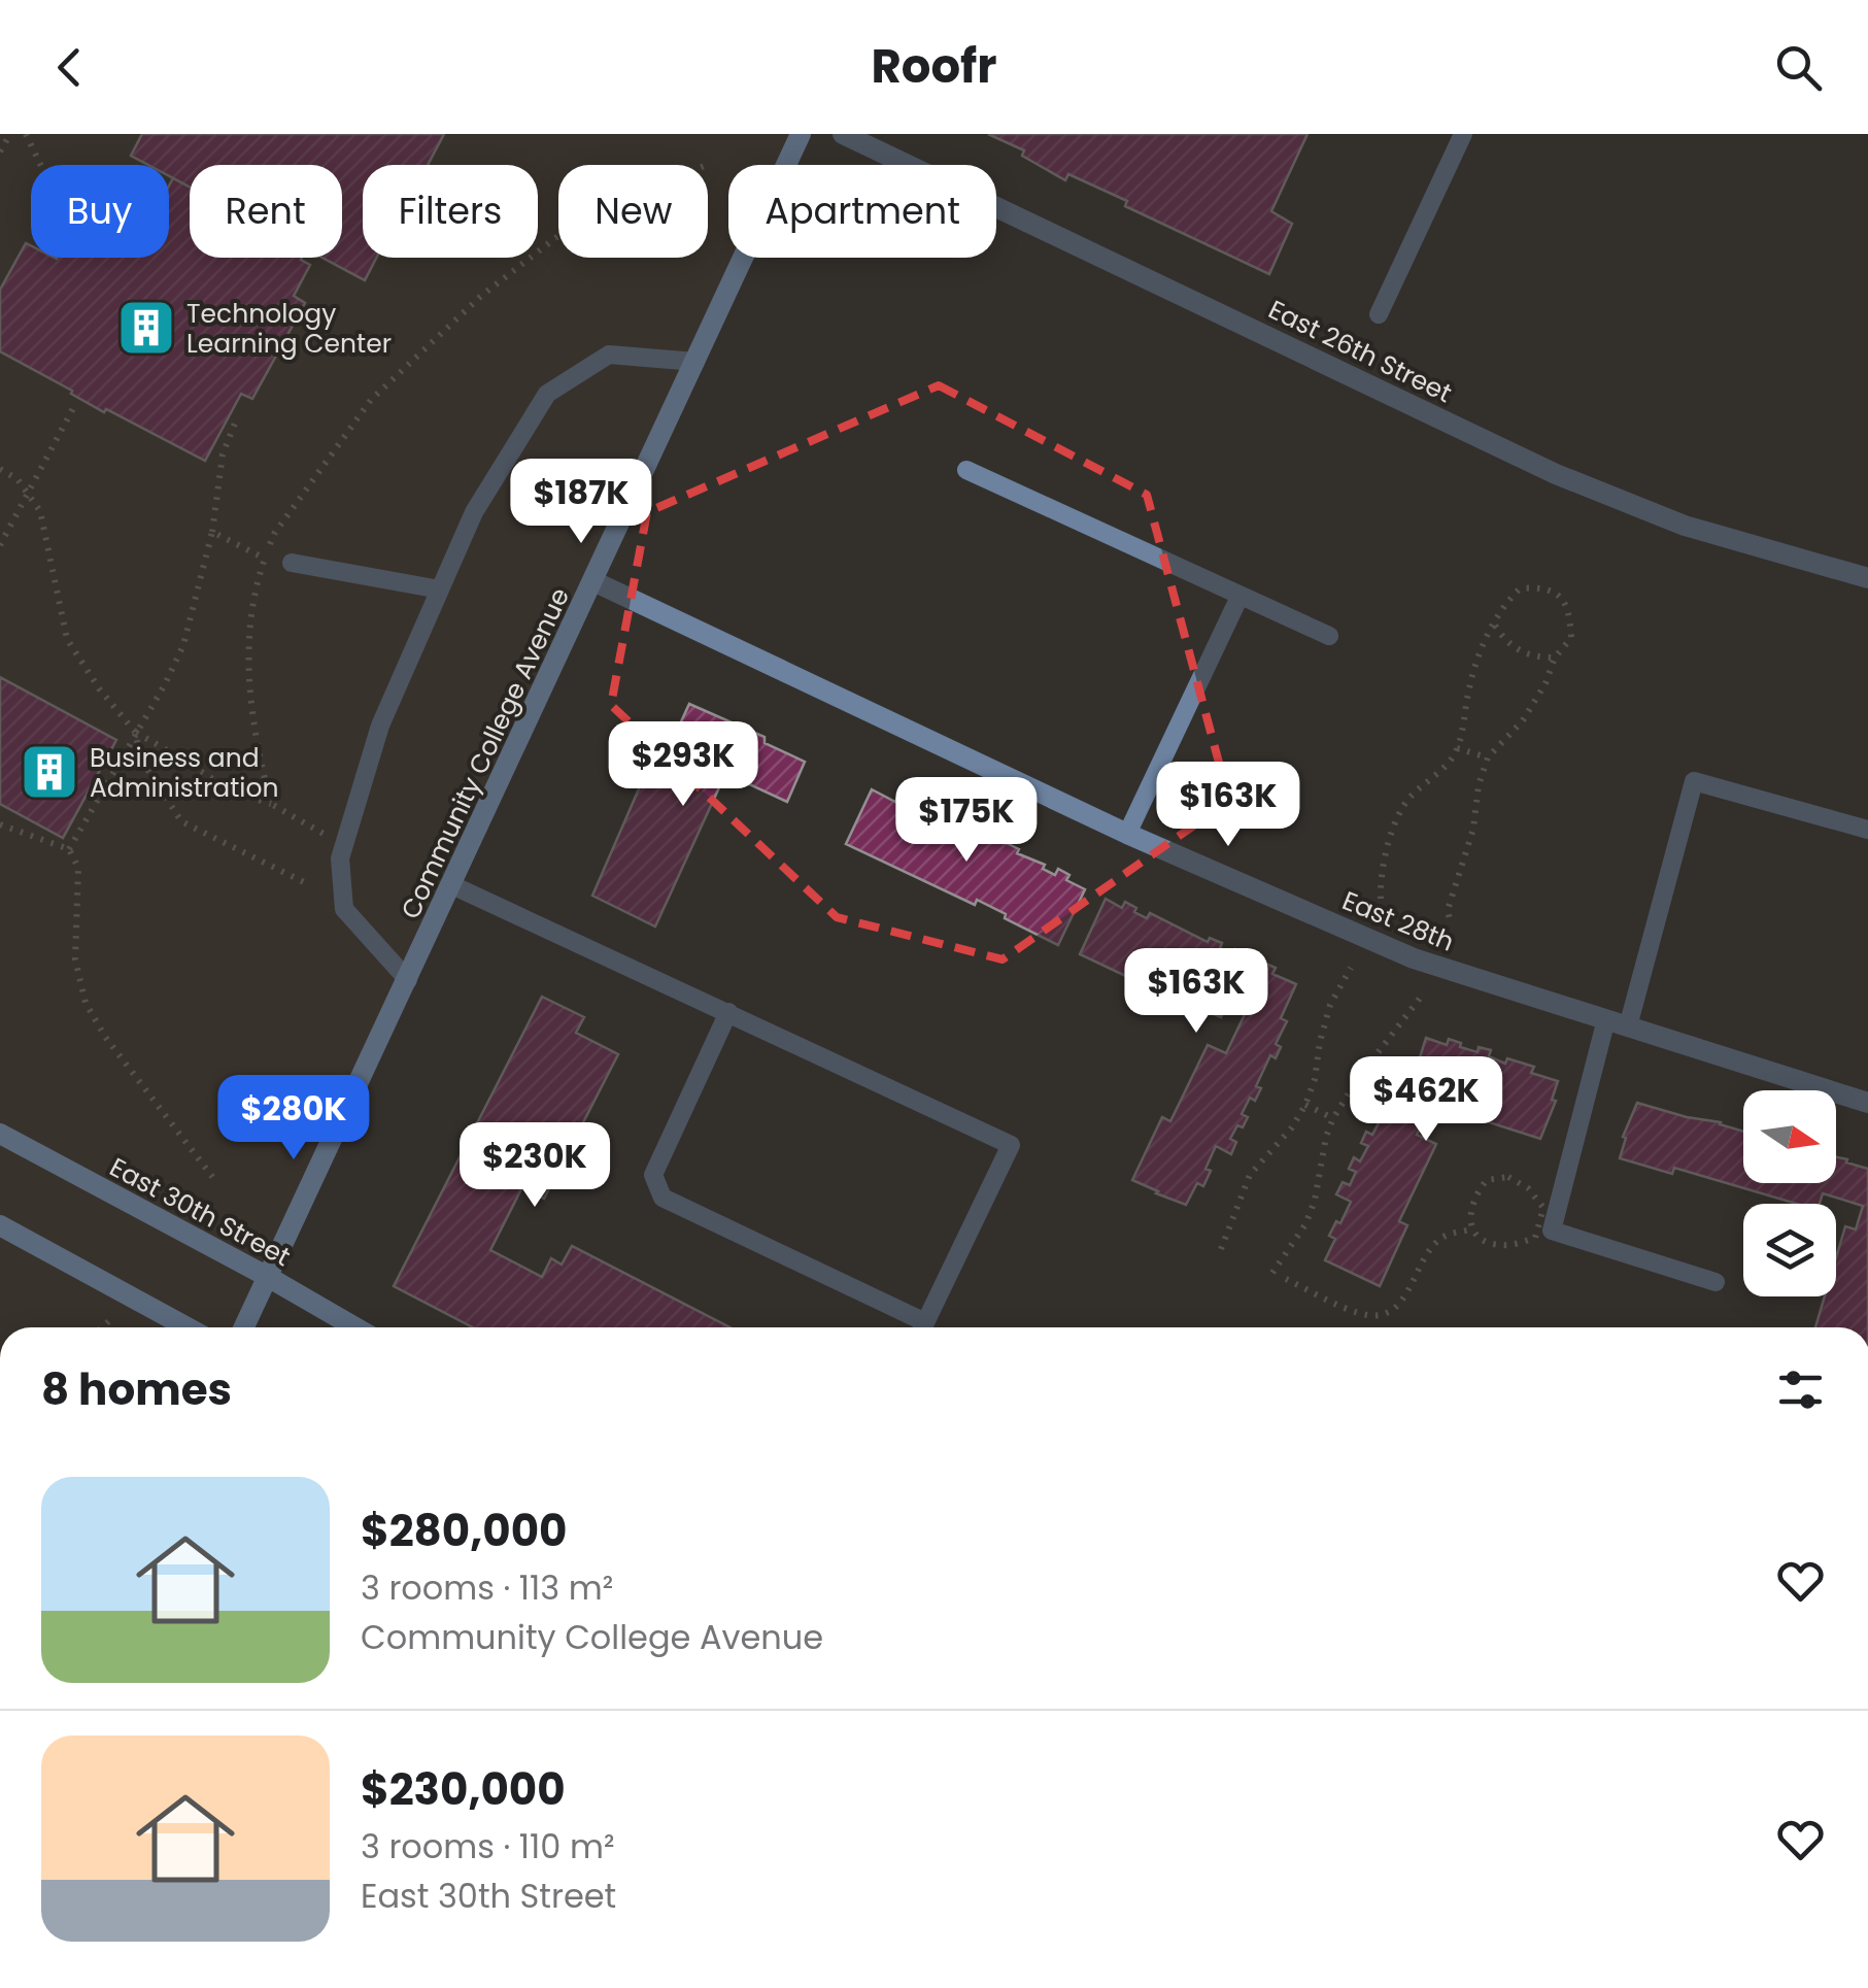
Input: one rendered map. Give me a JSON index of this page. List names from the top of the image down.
{
  "streets": {
    "street": [
      "East 26th Street",
      "Community College Avenue",
      "East 28th",
      "East 30th Street"
    ]
  },
  "crossings": [
    ["Community College Avenue", "East 28th"],
    ["Community College Avenue", "East 30th Street"]
  ],
  "places": {
    "building": ["Technology Learning Center", "Business and Administration"]
  },
  "north": "right",
  "page": {
    "header": "Roofr",
    "chip": [
      "Buy",
      "Rent",
      "Filters",
      "New",
      "Apartment"
    ],
    "price": [
      "$187K",
      "$293K",
      "$163K",
      "$175K",
      "$163K",
      "$462K",
      "$280K",
      "$230K"
    ],
    "heading": "8 homes",
    "list": [
      {
        "name": "$280,000",
        "note": "3 rooms · 113 m² · Community College Avenue"
      },
      {
        "name": "$230,000",
        "note": "3 rooms · 110 m² · East 30th Street"
      }
    ]
  }
}
